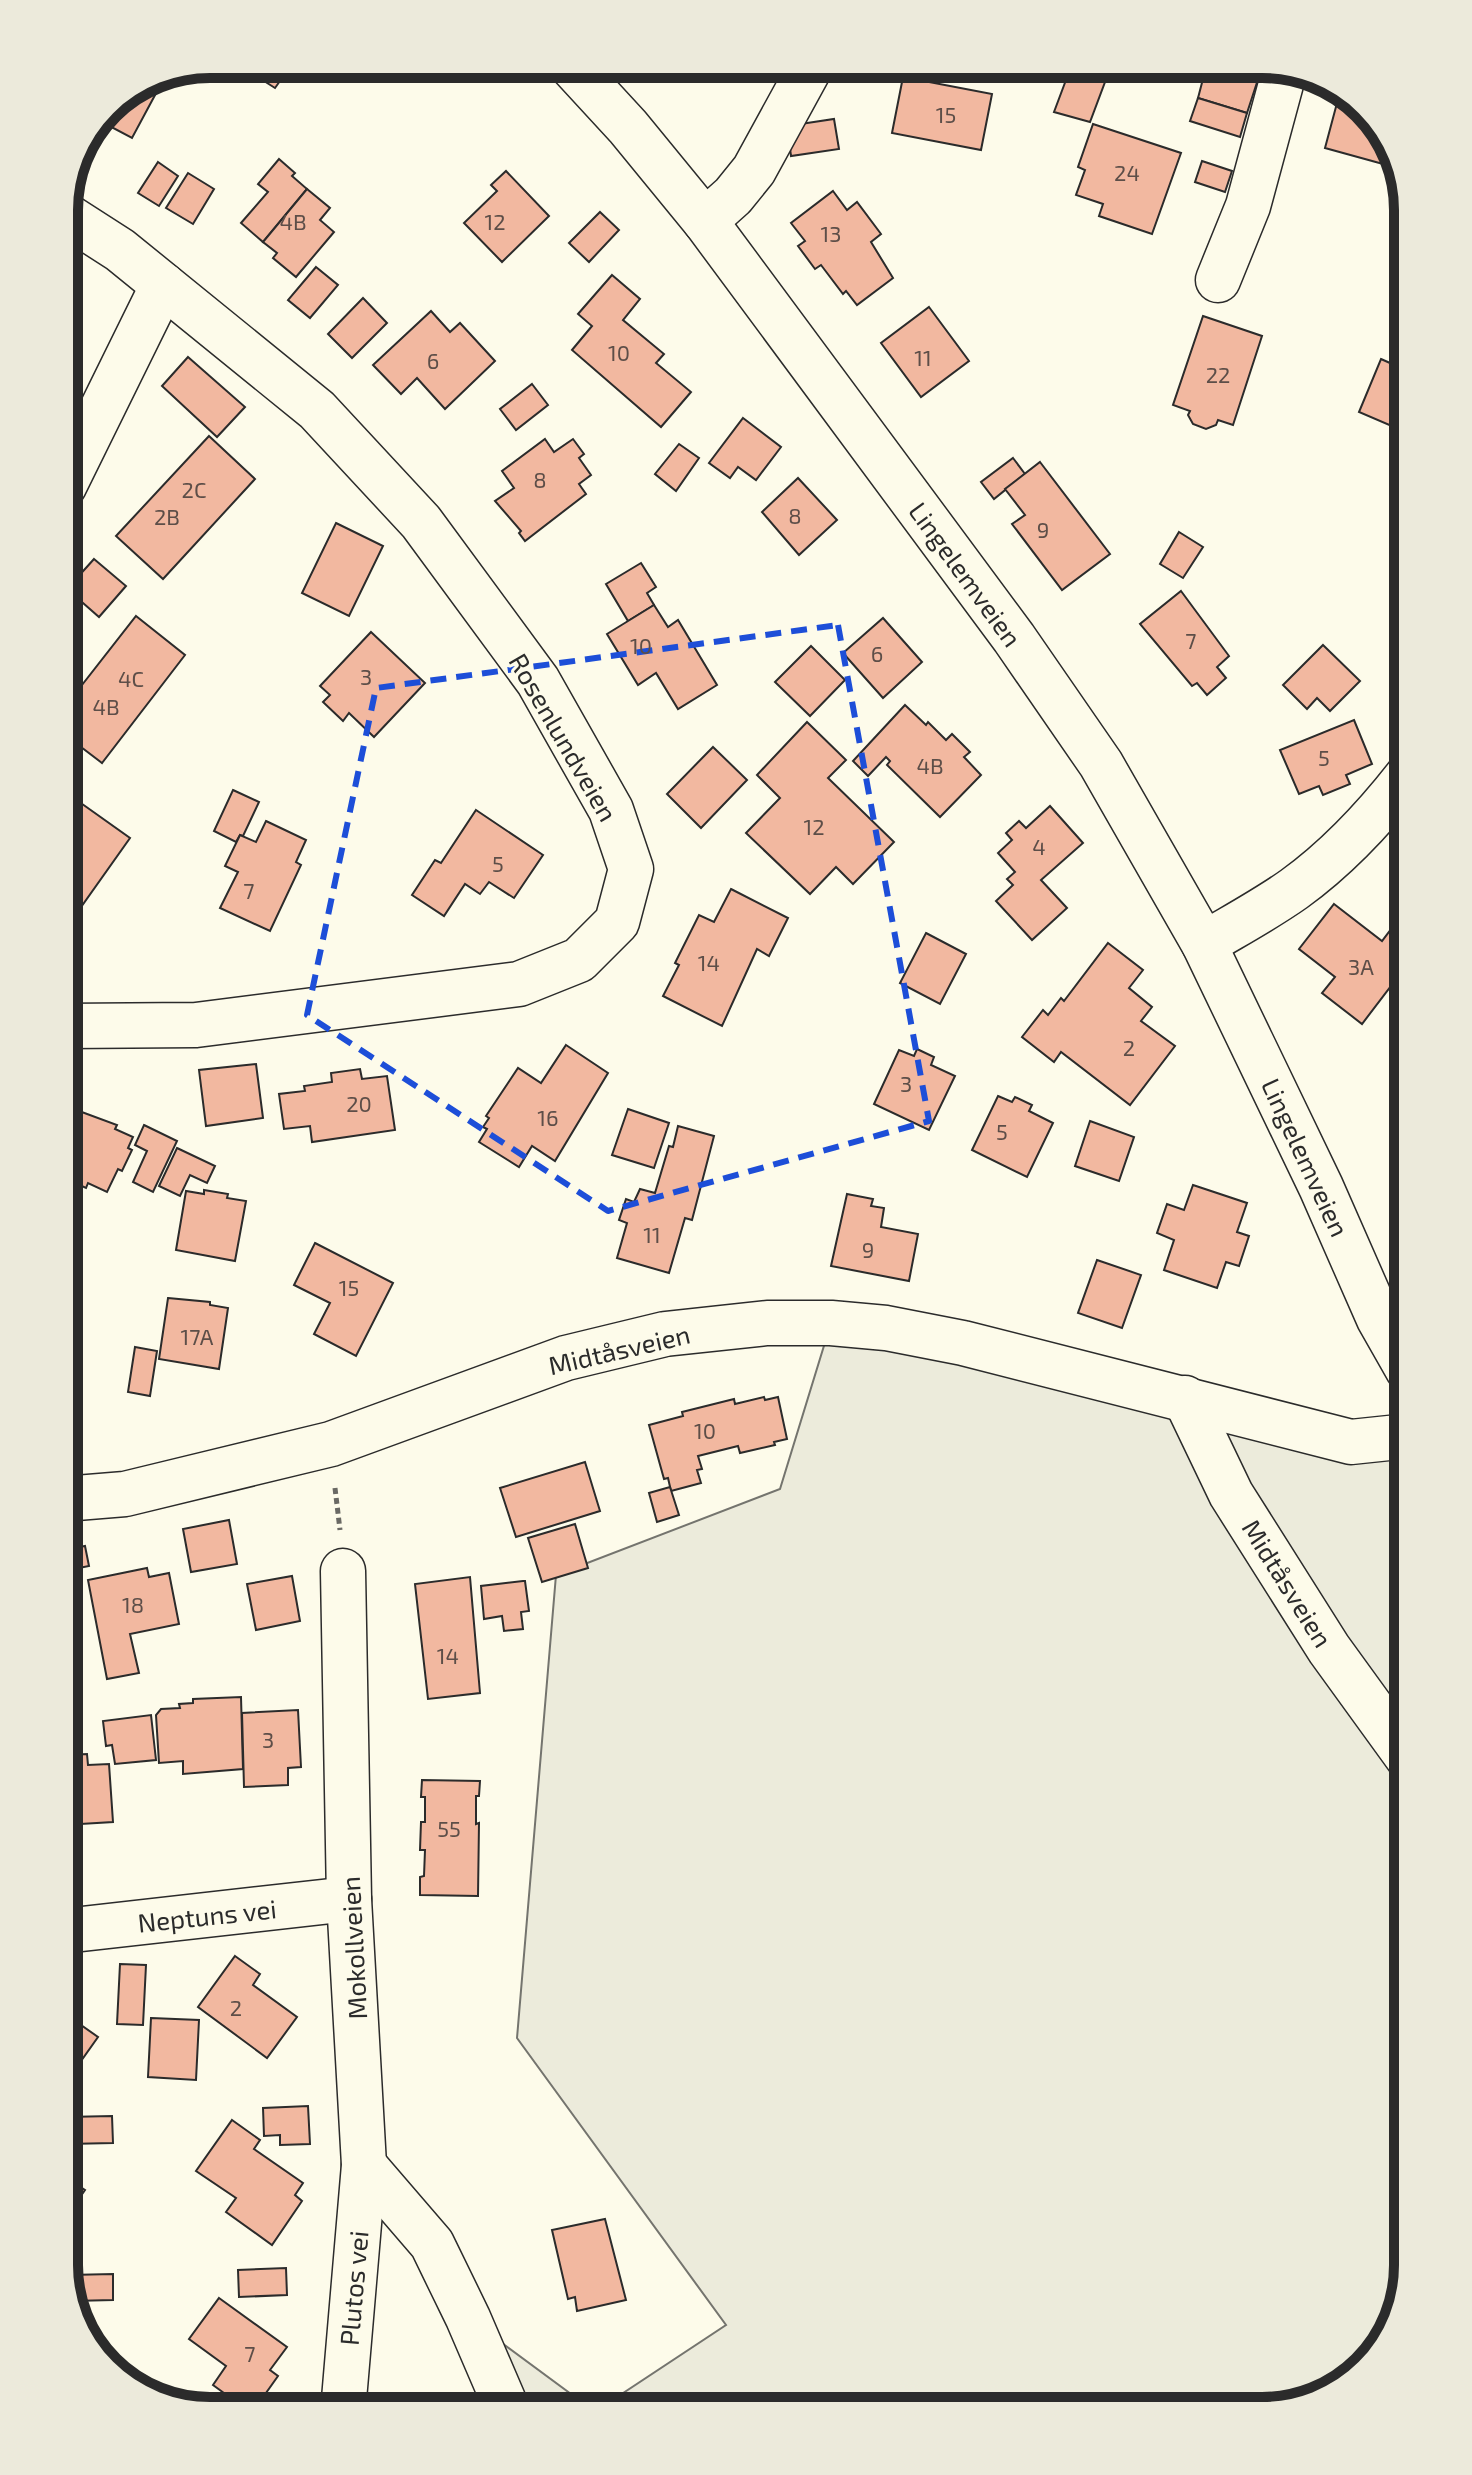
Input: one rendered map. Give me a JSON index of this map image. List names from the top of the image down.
{
  "streets": {
    "street": [
      "Lingelemveien",
      "Rosenlundveien",
      "Midtåsveien",
      "Neptuns vei",
      "Mokollveien",
      "Plutos vei"
    ]
  },
  "crossings": [
    ["Neptuns vei", "Mokollveien"],
    ["Mokollveien", "Plutos vei"]
  ],
  "house_numbers": [
    "15",
    "24",
    "4B",
    "12",
    "13",
    "10",
    "11",
    "6",
    "22",
    "8",
    "2C",
    "8",
    "2B",
    "9",
    "7",
    "10",
    "6",
    "3",
    "4C",
    "4B",
    "5",
    "4B",
    "12",
    "4",
    "5",
    "7",
    "14",
    "3A",
    "2",
    "3",
    "20",
    "16",
    "5",
    "11",
    "9",
    "15",
    "17A",
    "10",
    "18",
    "14",
    "3",
    "55",
    "2",
    "7"
  ]
}
